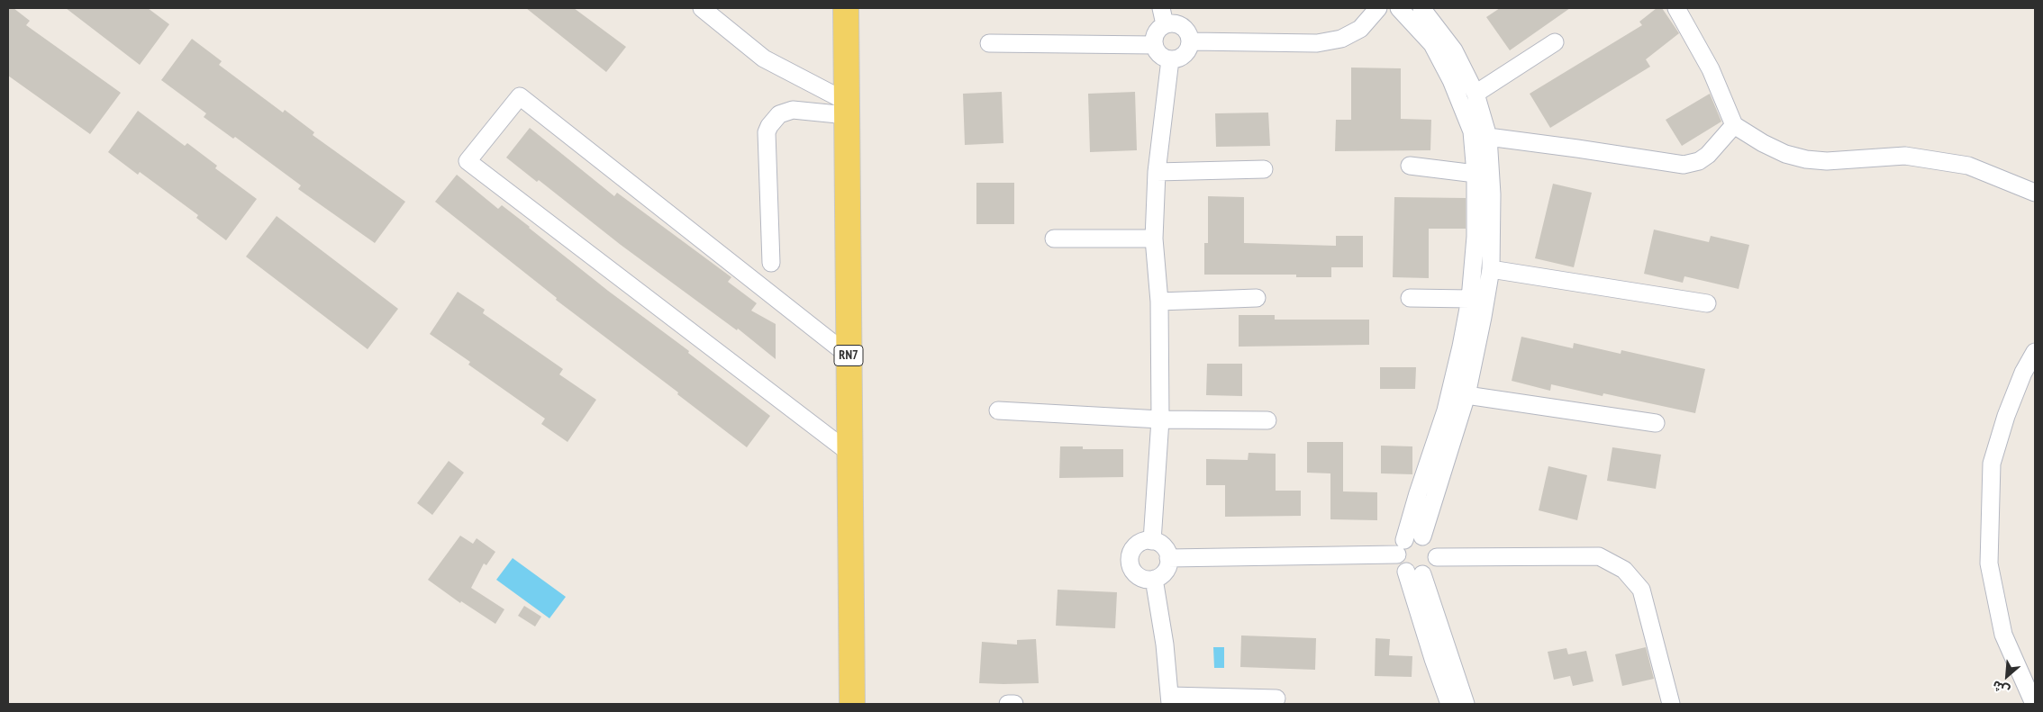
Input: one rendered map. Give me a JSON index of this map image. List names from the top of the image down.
{
  "streets": {
    "main road": ["RN7"]
  },
  "north": "bottom left"
}
